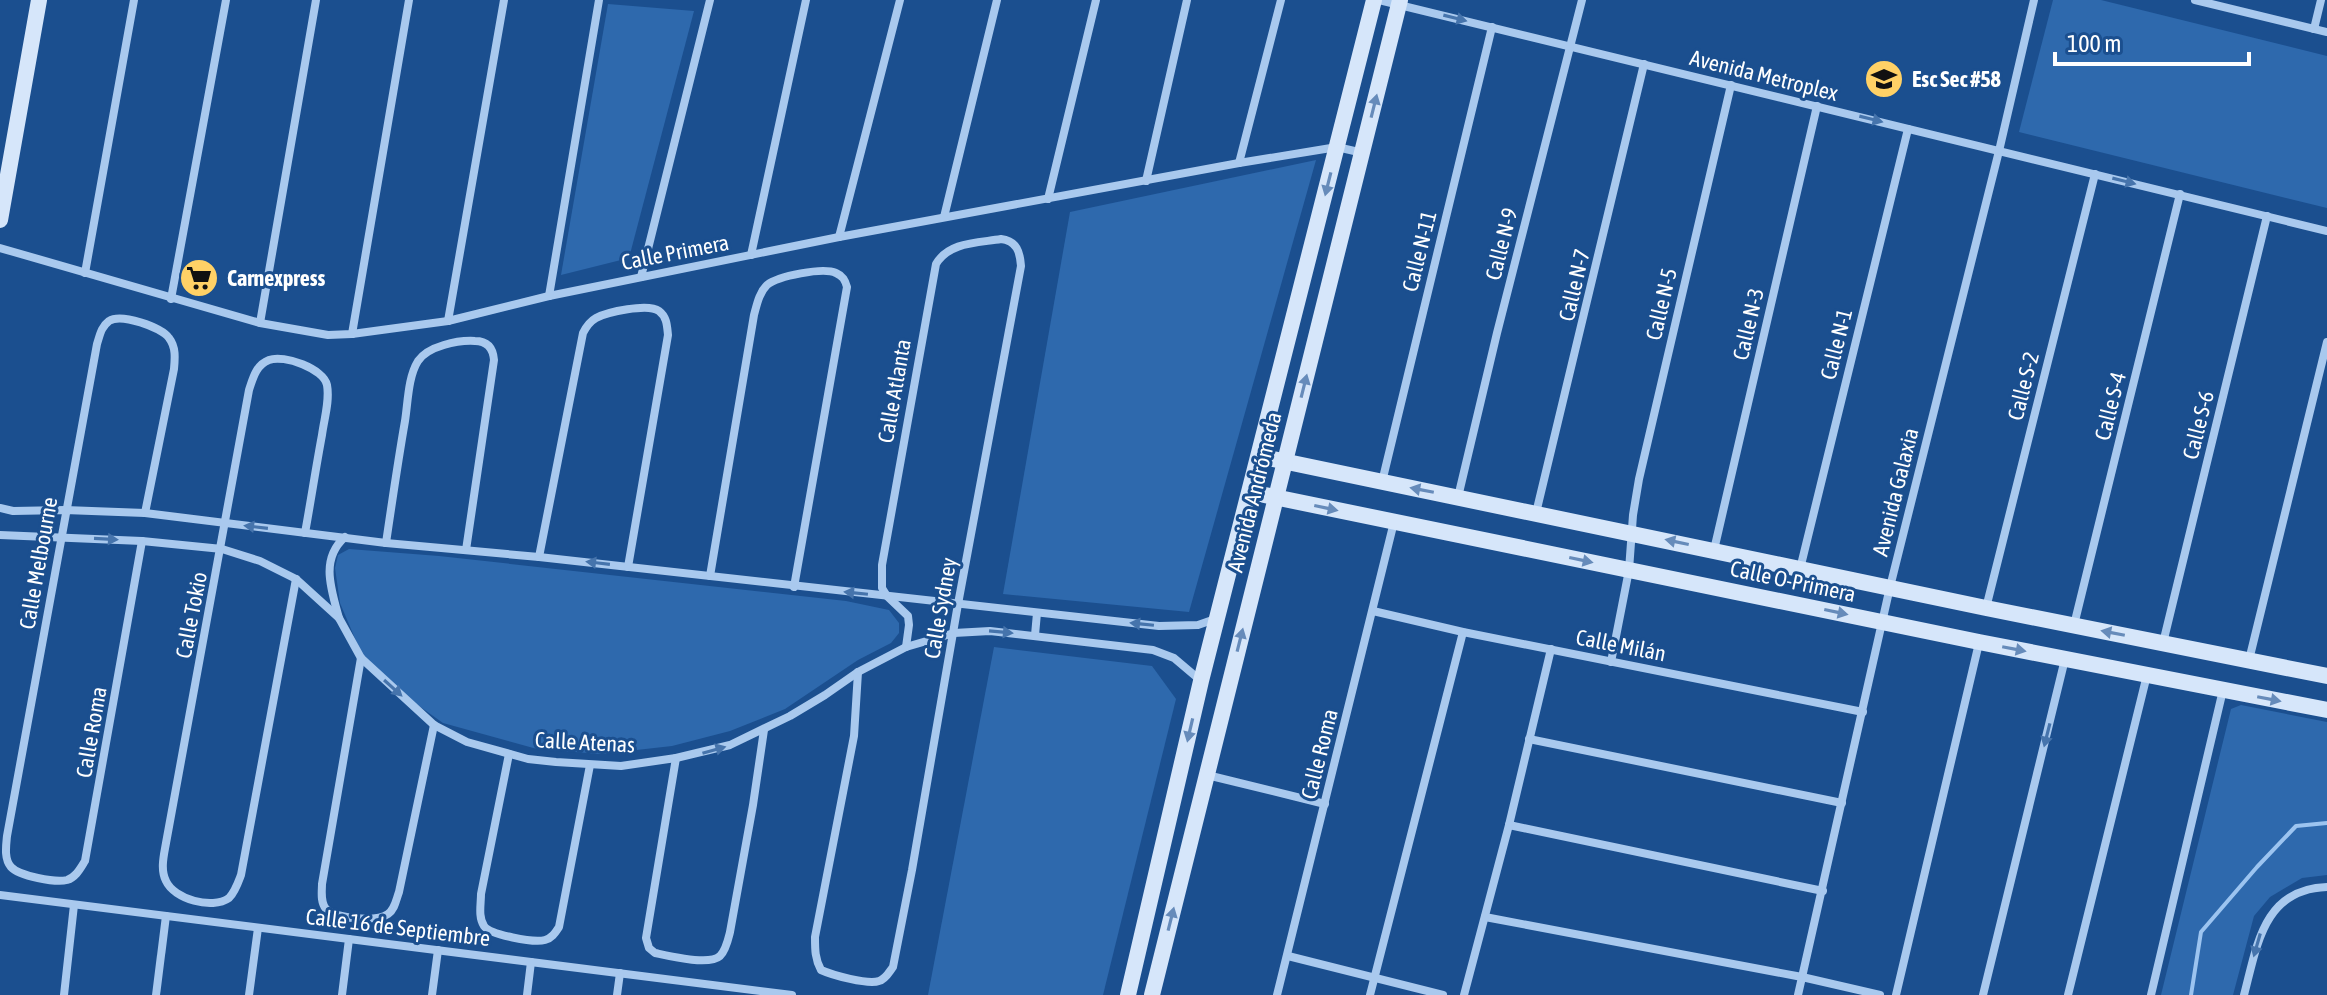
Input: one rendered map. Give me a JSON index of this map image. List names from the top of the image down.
{
  "streets": {
    "street": [
      "Avenida Metroplex",
      "Calle N-9",
      "Calle N-11",
      "Calle Primera",
      "Calle N-7",
      "Calle N-5",
      "Calle N-3",
      "Calle N-1",
      "Calle S-2",
      "Calle Atlanta",
      "Calle S-4",
      "Calle S-6",
      "Avenida Andrómeda",
      "Avenida Galaxia",
      "Calle Melbourne",
      "Calle O-Primera",
      "Calle Sydney",
      "Calle Tokio",
      "Calle Milán",
      "Calle Roma",
      "Calle Atenas",
      "Calle 16 de Septiembre"
    ]
  },
  "crossings": [
    ["Avenida Metroplex", "Calle N-9"],
    ["Avenida Metroplex", "Calle N-11"],
    ["Avenida Metroplex", "Calle N-7"],
    ["Avenida Metroplex", "Calle N-5"],
    ["Avenida Metroplex", "Calle N-3"],
    ["Avenida Metroplex", "Calle N-1"],
    ["Avenida Metroplex", "Calle S-2"],
    ["Avenida Metroplex", "Calle S-4"],
    ["Avenida Metroplex", "Calle S-6"],
    ["Avenida Metroplex", "Avenida Andrómeda"],
    ["Avenida Metroplex", "Avenida Galaxia"],
    ["Calle N-9", "Calle O-Primera"],
    ["Calle N-11", "Calle O-Primera"],
    ["Calle Primera", "Avenida Andrómeda"],
    ["Calle N-7", "Calle O-Primera"],
    ["Calle N-5", "Calle O-Primera"],
    ["Calle N-5", "Calle Milán"],
    ["Calle N-3", "Calle O-Primera"],
    ["Calle N-1", "Calle O-Primera"],
    ["Calle S-2", "Calle O-Primera"],
    ["Calle Atlanta", "Calle Sydney"],
    ["Calle S-4", "Calle O-Primera"],
    ["Calle S-6", "Calle O-Primera"],
    ["Avenida Andrómeda", "Calle O-Primera"],
    ["Avenida Andrómeda", "Calle Atenas"],
    ["Avenida Galaxia", "Calle O-Primera"],
    ["Avenida Galaxia", "Calle Milán"],
    ["Calle Melbourne", "Calle Roma"],
    ["Calle Melbourne", "Calle Atenas"],
    ["Calle O-Primera", "Calle Roma"],
    ["Calle Sydney", "Calle Atenas"],
    ["Calle Tokio", "Calle Atenas"],
    ["Calle Milán", "Calle Roma"],
    ["Calle Roma", "Calle Atenas"]
  ],
  "places": {
    "school or university": ["Esc Sec #58"],
    "supermarket": ["Carnexpress"]
  },
  "scale_bar": "100 m"
}
